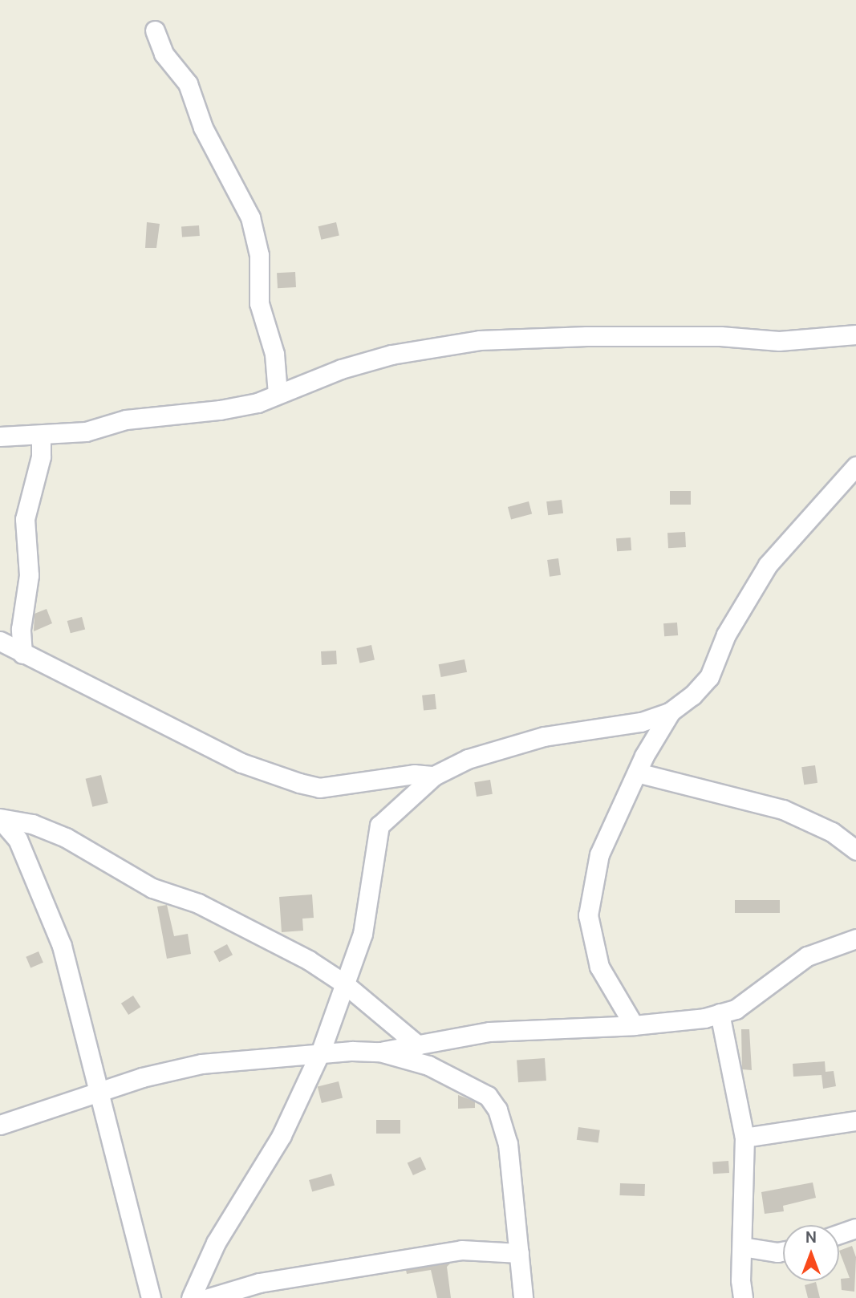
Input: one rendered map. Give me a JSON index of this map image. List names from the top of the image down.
{
  "north": "top"
}
